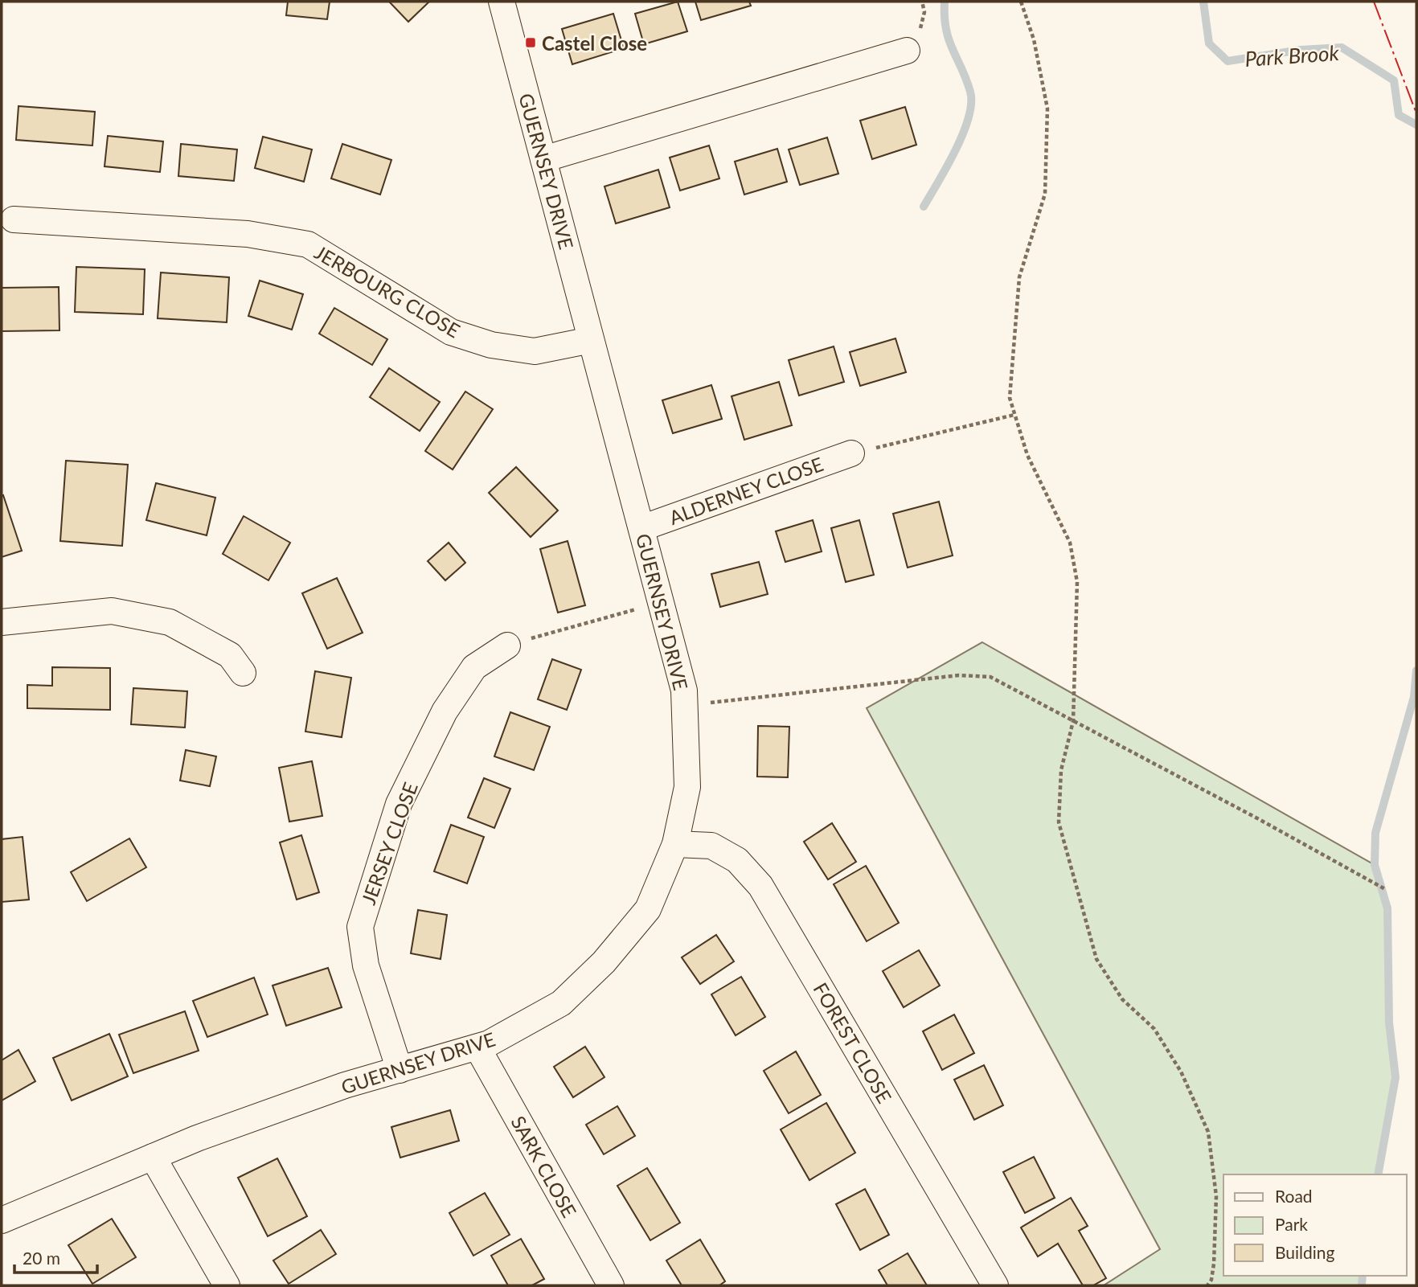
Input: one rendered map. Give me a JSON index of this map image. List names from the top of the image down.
{
  "streets": {
    "street": [
      "GUERNSEY DRIVE",
      "JERBOURG CLOSE",
      "ALDERNEY CLOSE",
      "JERSEY CLOSE",
      "FOREST CLOSE",
      "SARK CLOSE"
    ]
  },
  "crossings": [
    ["GUERNSEY DRIVE", "JERBOURG CLOSE"],
    ["GUERNSEY DRIVE", "ALDERNEY CLOSE"],
    ["GUERNSEY DRIVE", "JERSEY CLOSE"],
    ["GUERNSEY DRIVE", "FOREST CLOSE"],
    ["GUERNSEY DRIVE", "SARK CLOSE"]
  ],
  "water": ["Park Brook"],
  "places": {
    "transit": ["Castel Close"]
  },
  "legend": ["Road", "Park", "Building"],
  "scale_bar": "20 m"
}
